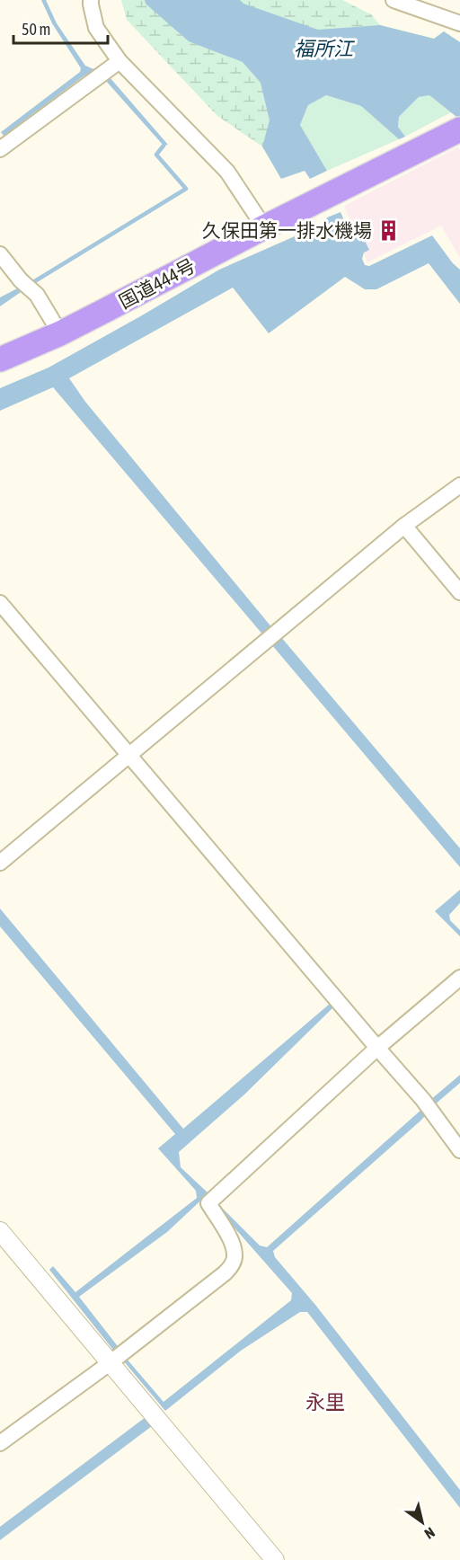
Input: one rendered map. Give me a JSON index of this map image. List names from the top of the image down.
{
  "streets": {
    "highway": ["国道444号"]
  },
  "districts": ["永里"],
  "water": ["福所江"],
  "places": {
    "building": ["久保田第一排水機場"]
  },
  "scale_bar": "50 m",
  "north": "bottom right"
}
